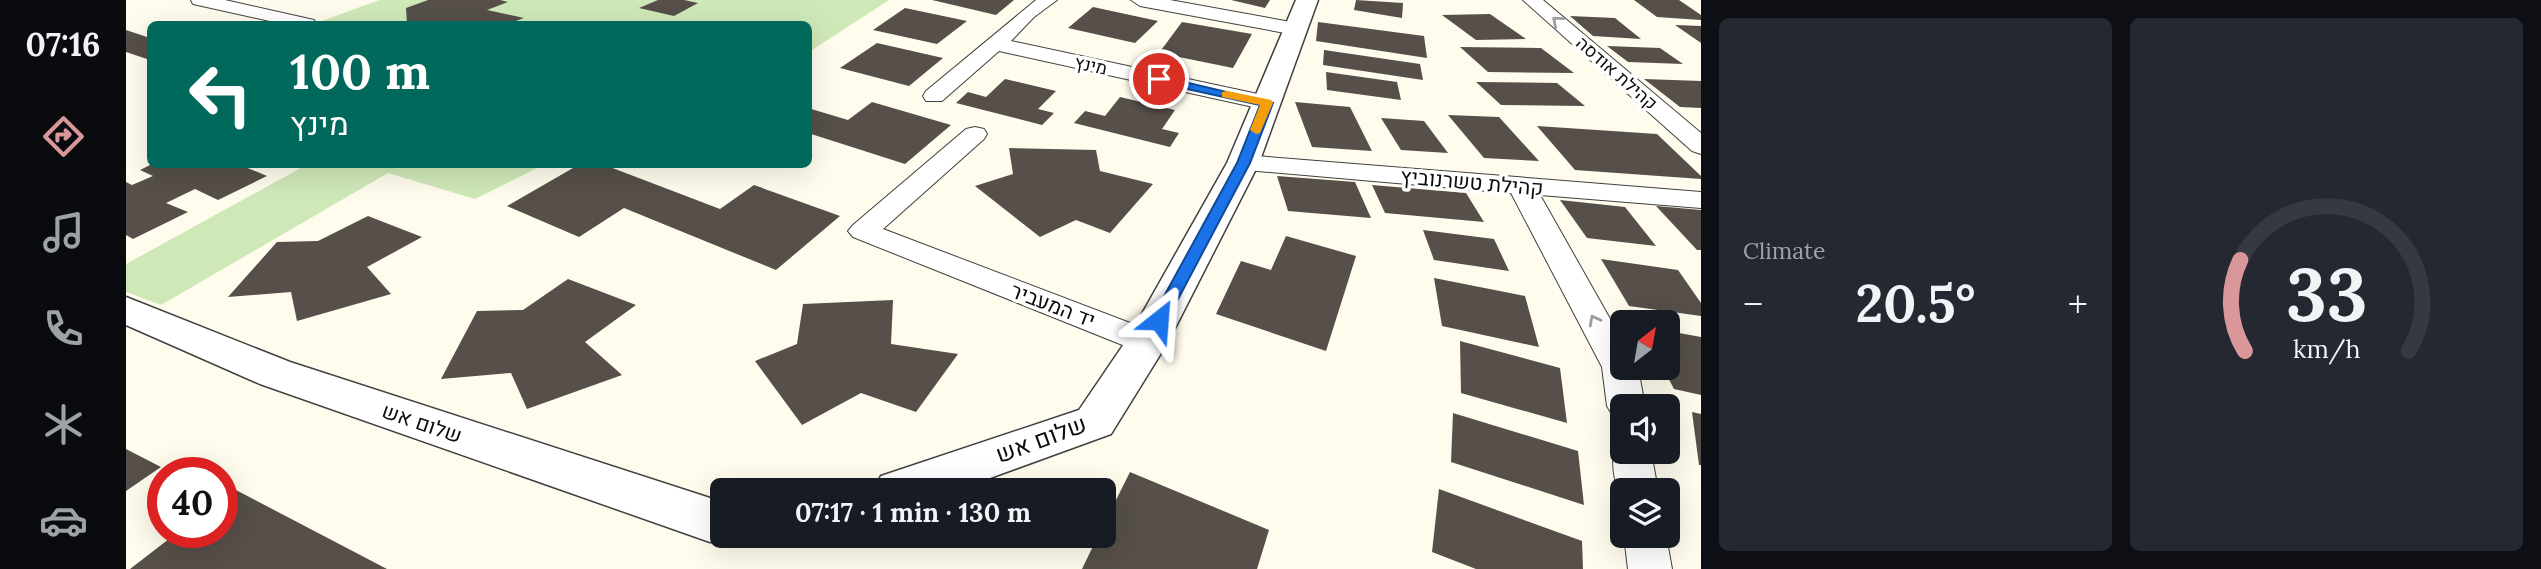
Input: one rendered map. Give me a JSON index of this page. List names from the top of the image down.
{
  "streets": {
    "street": [
      "מינץ",
      "קהילת אודסה",
      "קהילת טשרנוביץ",
      "יד המעביר",
      "שלום אש"
    ]
  },
  "crossings": [
    ["יד המעביר", "שלום אש"]
  ],
  "north": "top right",
  "page": {
    "tabs": "07:16",
    "tile": "Climate",
    "turn": ["100 m", "מינץ"],
    "heat": ["−", "20.5°", "+"],
    "limit": "40",
    "trip": "07:17 · 1 min · 130 m",
    "gauge": ["33", "km/h"]
  }
}
